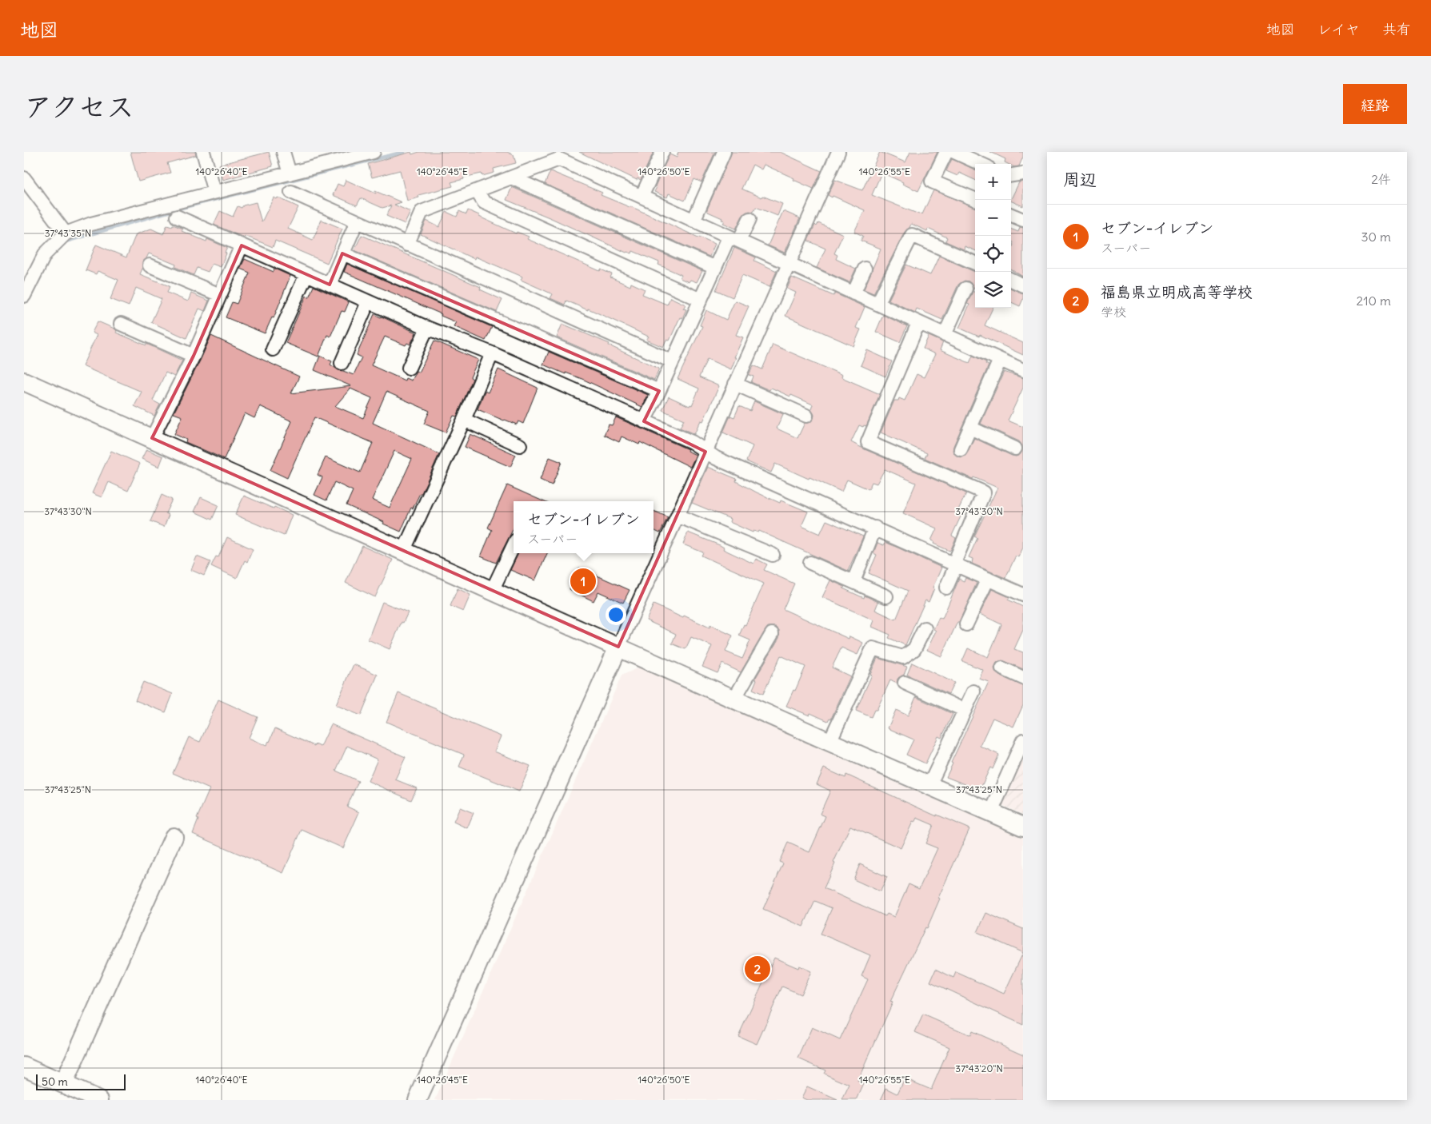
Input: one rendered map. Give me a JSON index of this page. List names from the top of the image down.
{
  "scale_bar": "50 m",
  "page": {
    "header": "地図",
    "nav": ["地図", "レイヤ", "共有"],
    "title": "アクセス",
    "buttons": "経路",
    "heading": ["周辺", "2件"],
    "map_buttons": ["+", "−"],
    "list": [
      {
        "mark": "1",
        "name": "セブン-イレブン",
        "note": "スーパー",
        "value": "30 m"
      },
      {
        "mark": "2",
        "name": "福島県立明成高等学校",
        "note": "学校",
        "value": "210 m"
      }
    ],
    "popup": ["セブン-イレブン", "スーパー"],
    "pins": ["1", "2"],
    "scale": "50 m"
  },
  "coordinates": [
    "140°26'40\"E",
    "140°26'45\"E",
    "140°26'50\"E",
    "140°26'55\"E",
    "37°43'35\"N",
    "37°43'30\"N",
    "37°43'25\"N",
    "37°43'20\"N"
  ]
}
